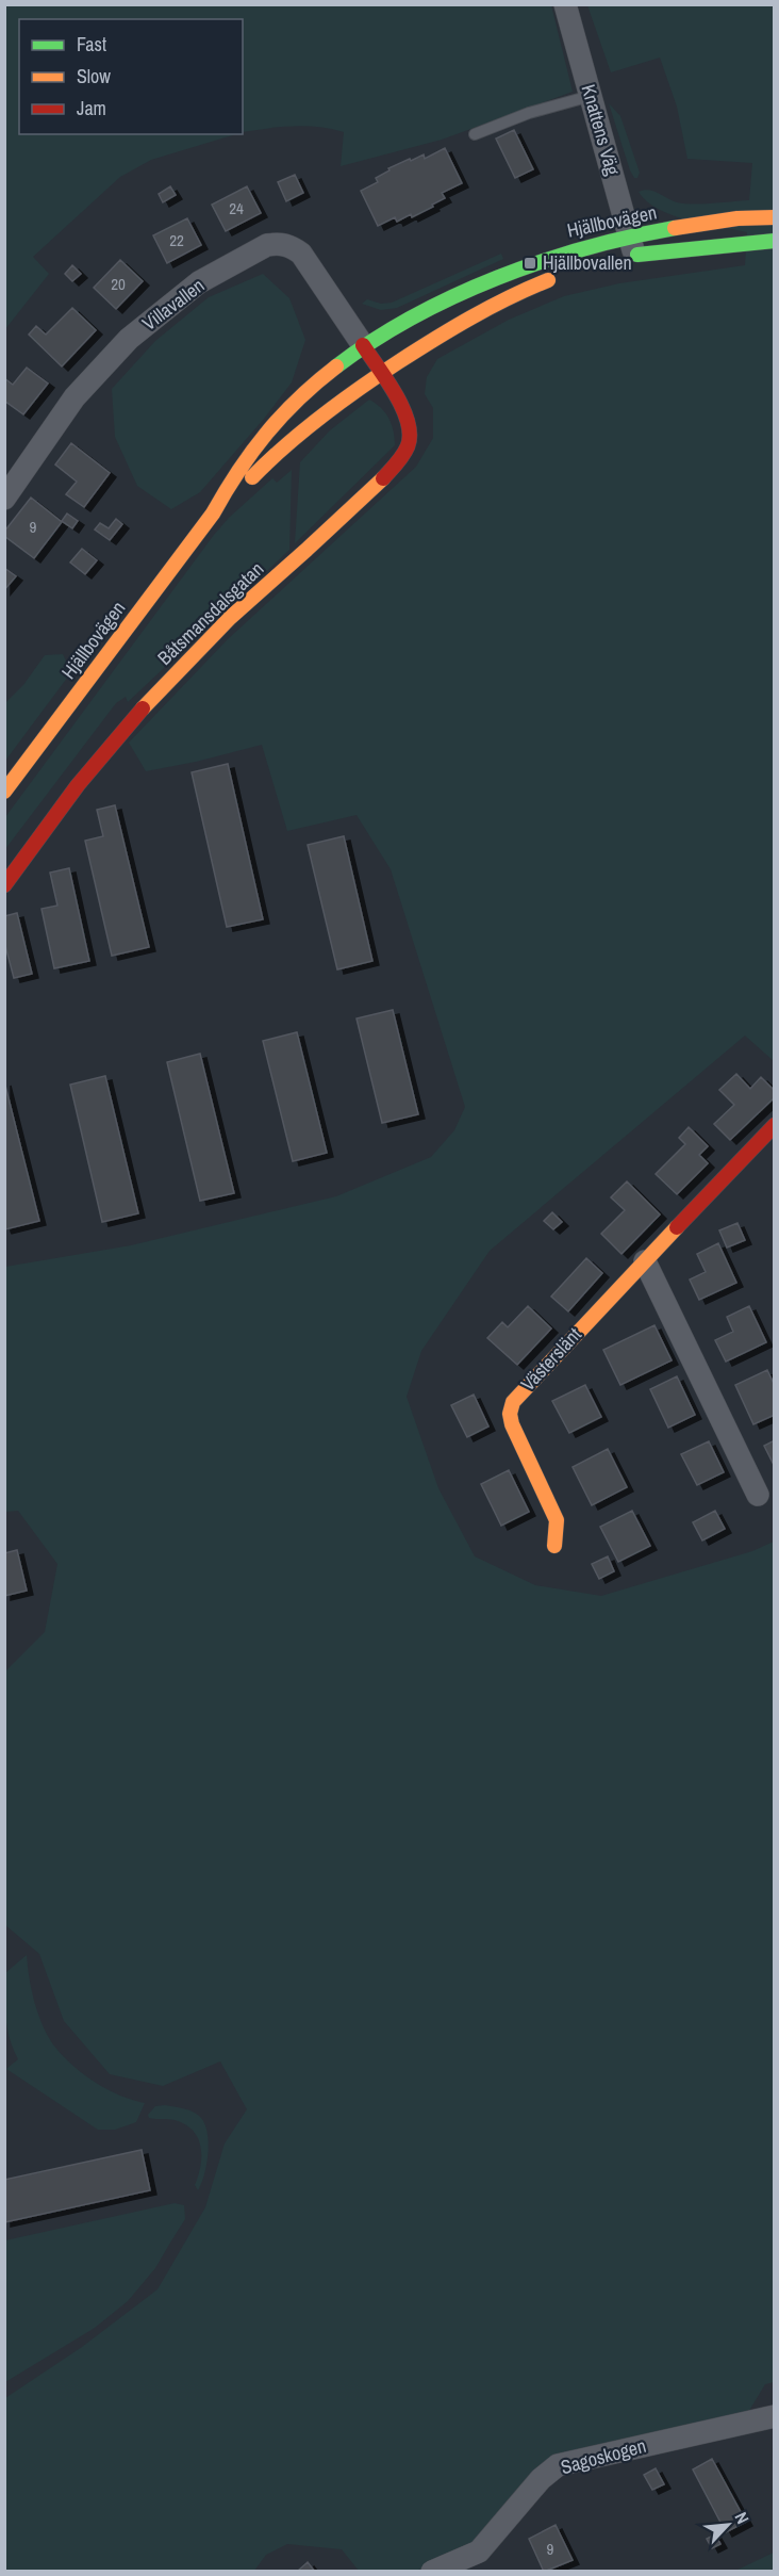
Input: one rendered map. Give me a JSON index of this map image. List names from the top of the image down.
{
  "streets": {
    "street": [
      "Knattens Väg",
      "Hjällbovägen",
      "Villavallen",
      "Båtsmansdalsgatan",
      "Västerslänt",
      "Sagoskogen"
    ]
  },
  "crossings": [
    ["Knattens Väg", "Hjällbovägen"],
    ["Hjällbovägen", "Villavallen"],
    ["Hjällbovägen", "Båtsmansdalsgatan"]
  ],
  "places": {
    "transit": ["Hjällbovallen"]
  },
  "house_numbers": [
    "24",
    "22",
    "20",
    "9",
    "9"
  ],
  "legend": ["Fast", "Slow", "Jam"],
  "north": "top right"
}
